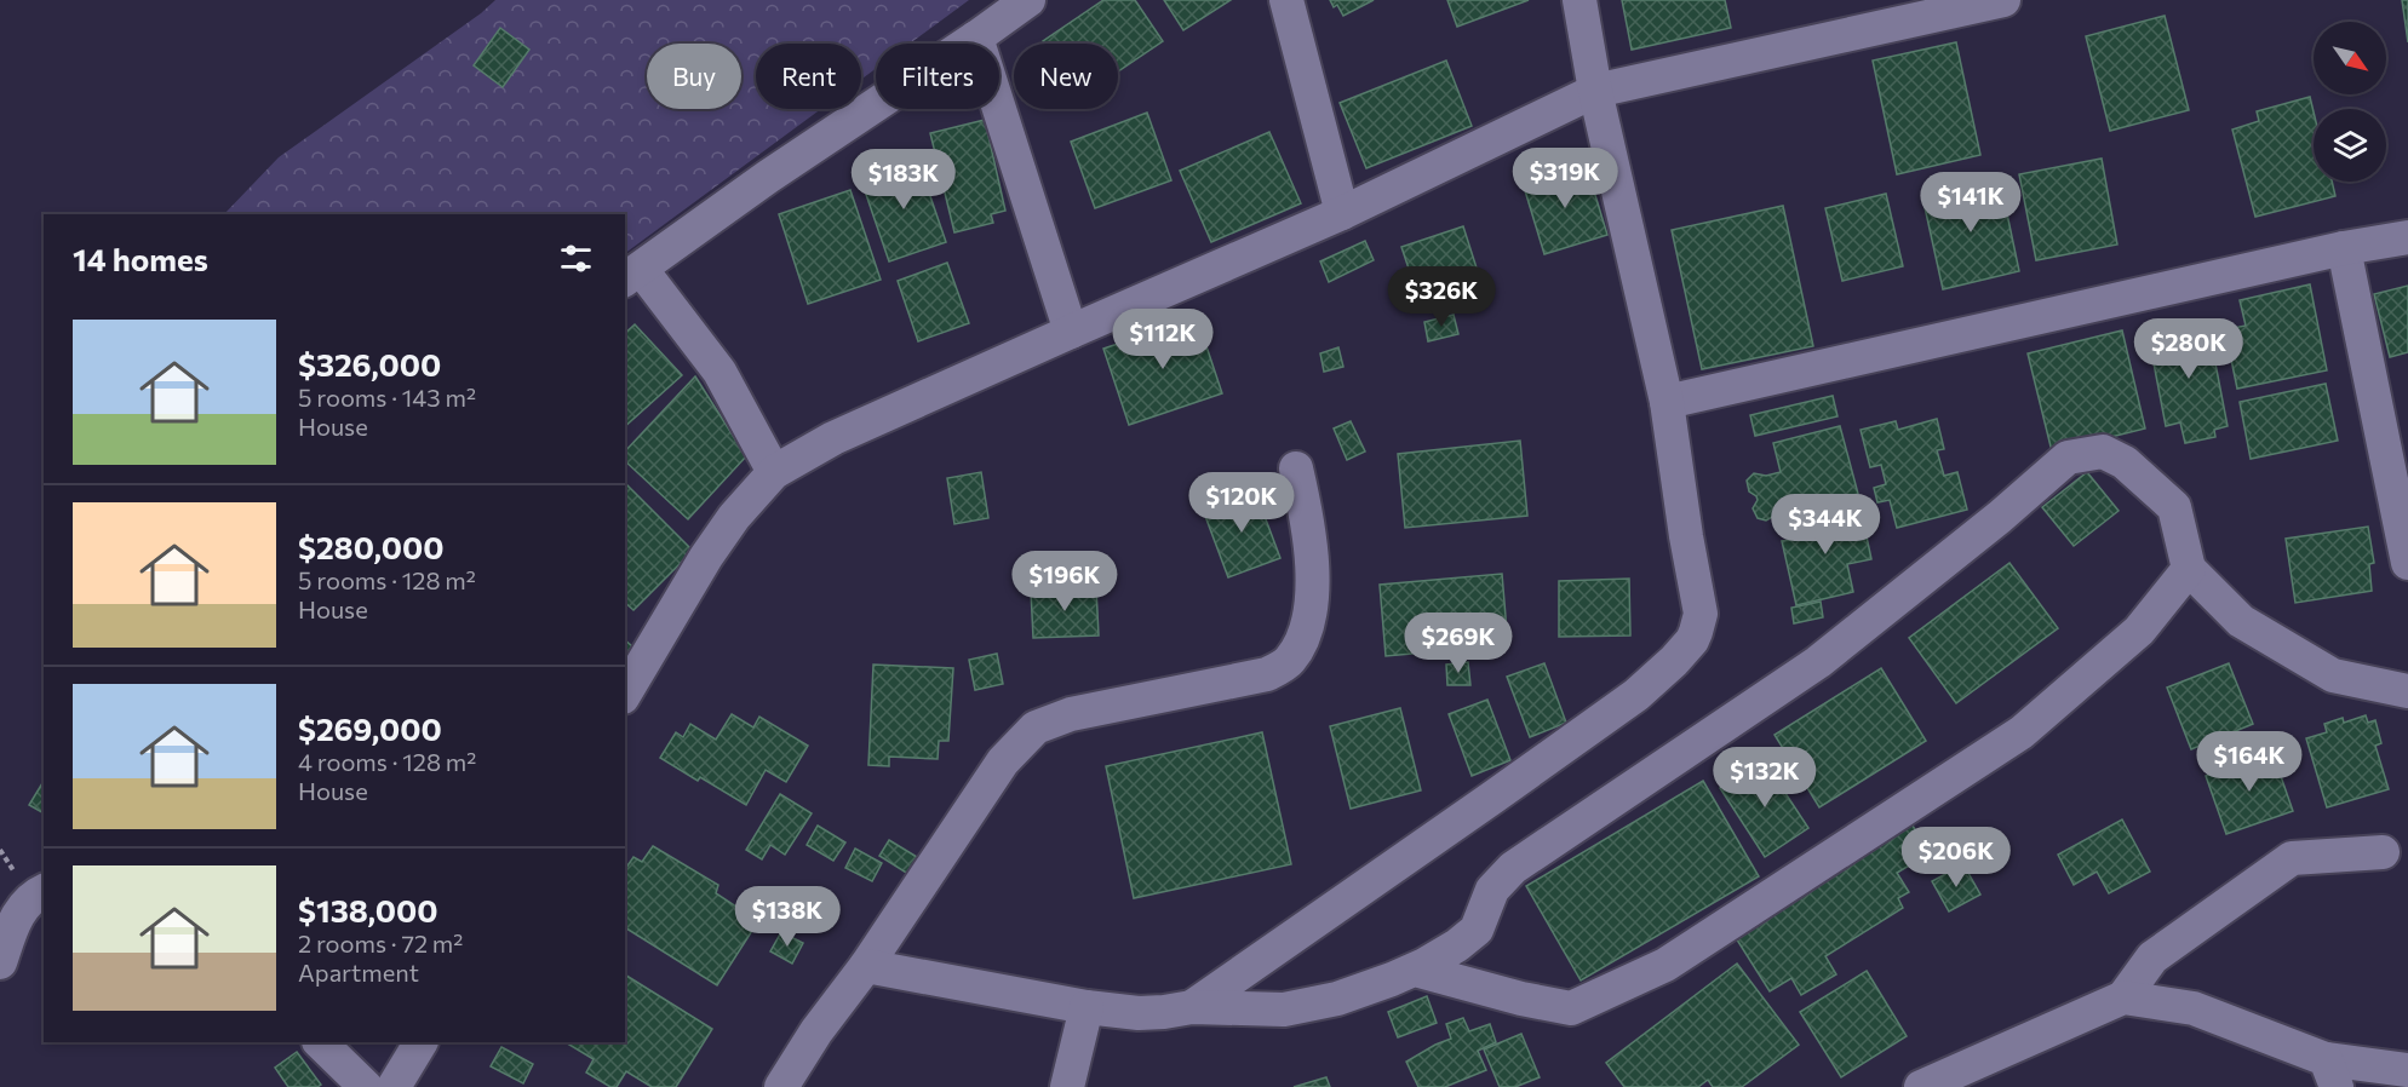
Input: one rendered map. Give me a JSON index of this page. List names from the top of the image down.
{
  "north": "bottom right",
  "page": {
    "chip": [
      "Buy",
      "Rent",
      "Filters",
      "New"
    ],
    "price": [
      "$319K",
      "$183K",
      "$141K",
      "$326K",
      "$112K",
      "$280K",
      "$120K",
      "$344K",
      "$196K",
      "$269K",
      "$164K",
      "$132K",
      "$206K",
      "$138K"
    ],
    "heading": "14 homes",
    "list": [
      {
        "name": "$326,000",
        "note": "5 rooms · 143 m² · House"
      },
      {
        "name": "$280,000",
        "note": "5 rooms · 128 m² · House"
      },
      {
        "name": "$269,000",
        "note": "4 rooms · 128 m² · House"
      },
      {
        "name": "$138,000",
        "note": "2 rooms · 72 m² · Apartment"
      }
    ]
  }
}
